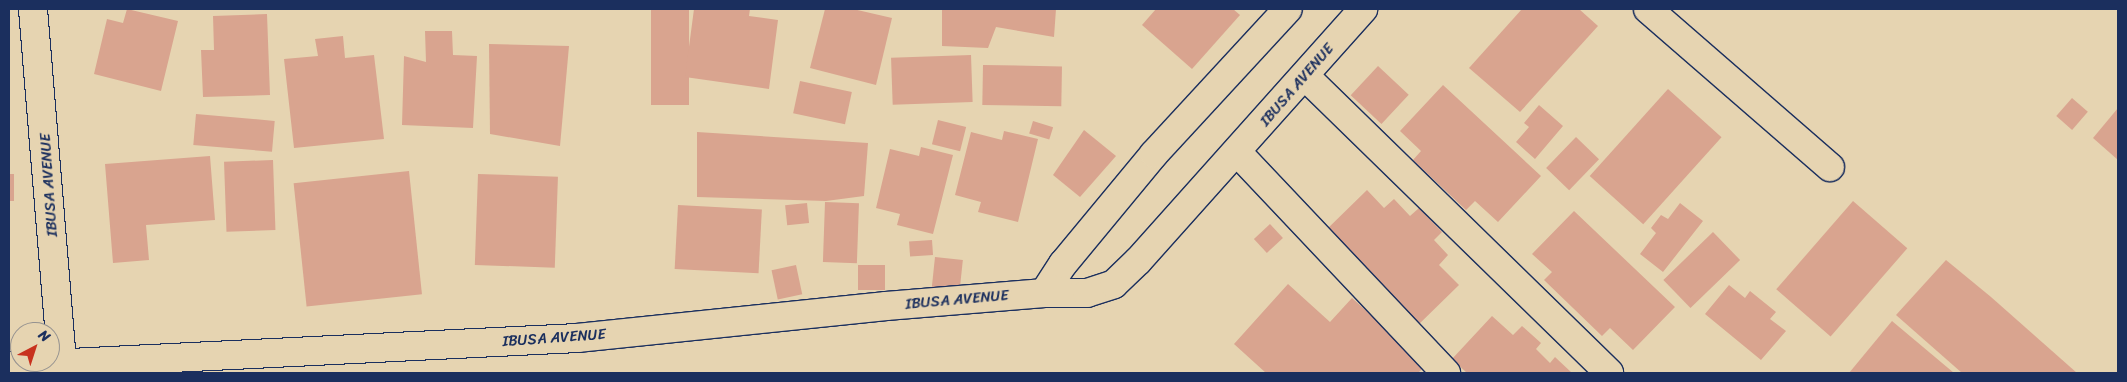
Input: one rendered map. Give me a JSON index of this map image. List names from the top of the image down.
{
  "streets": {
    "street": ["IBUSA AVENUE"]
  },
  "north": "top right"
}
